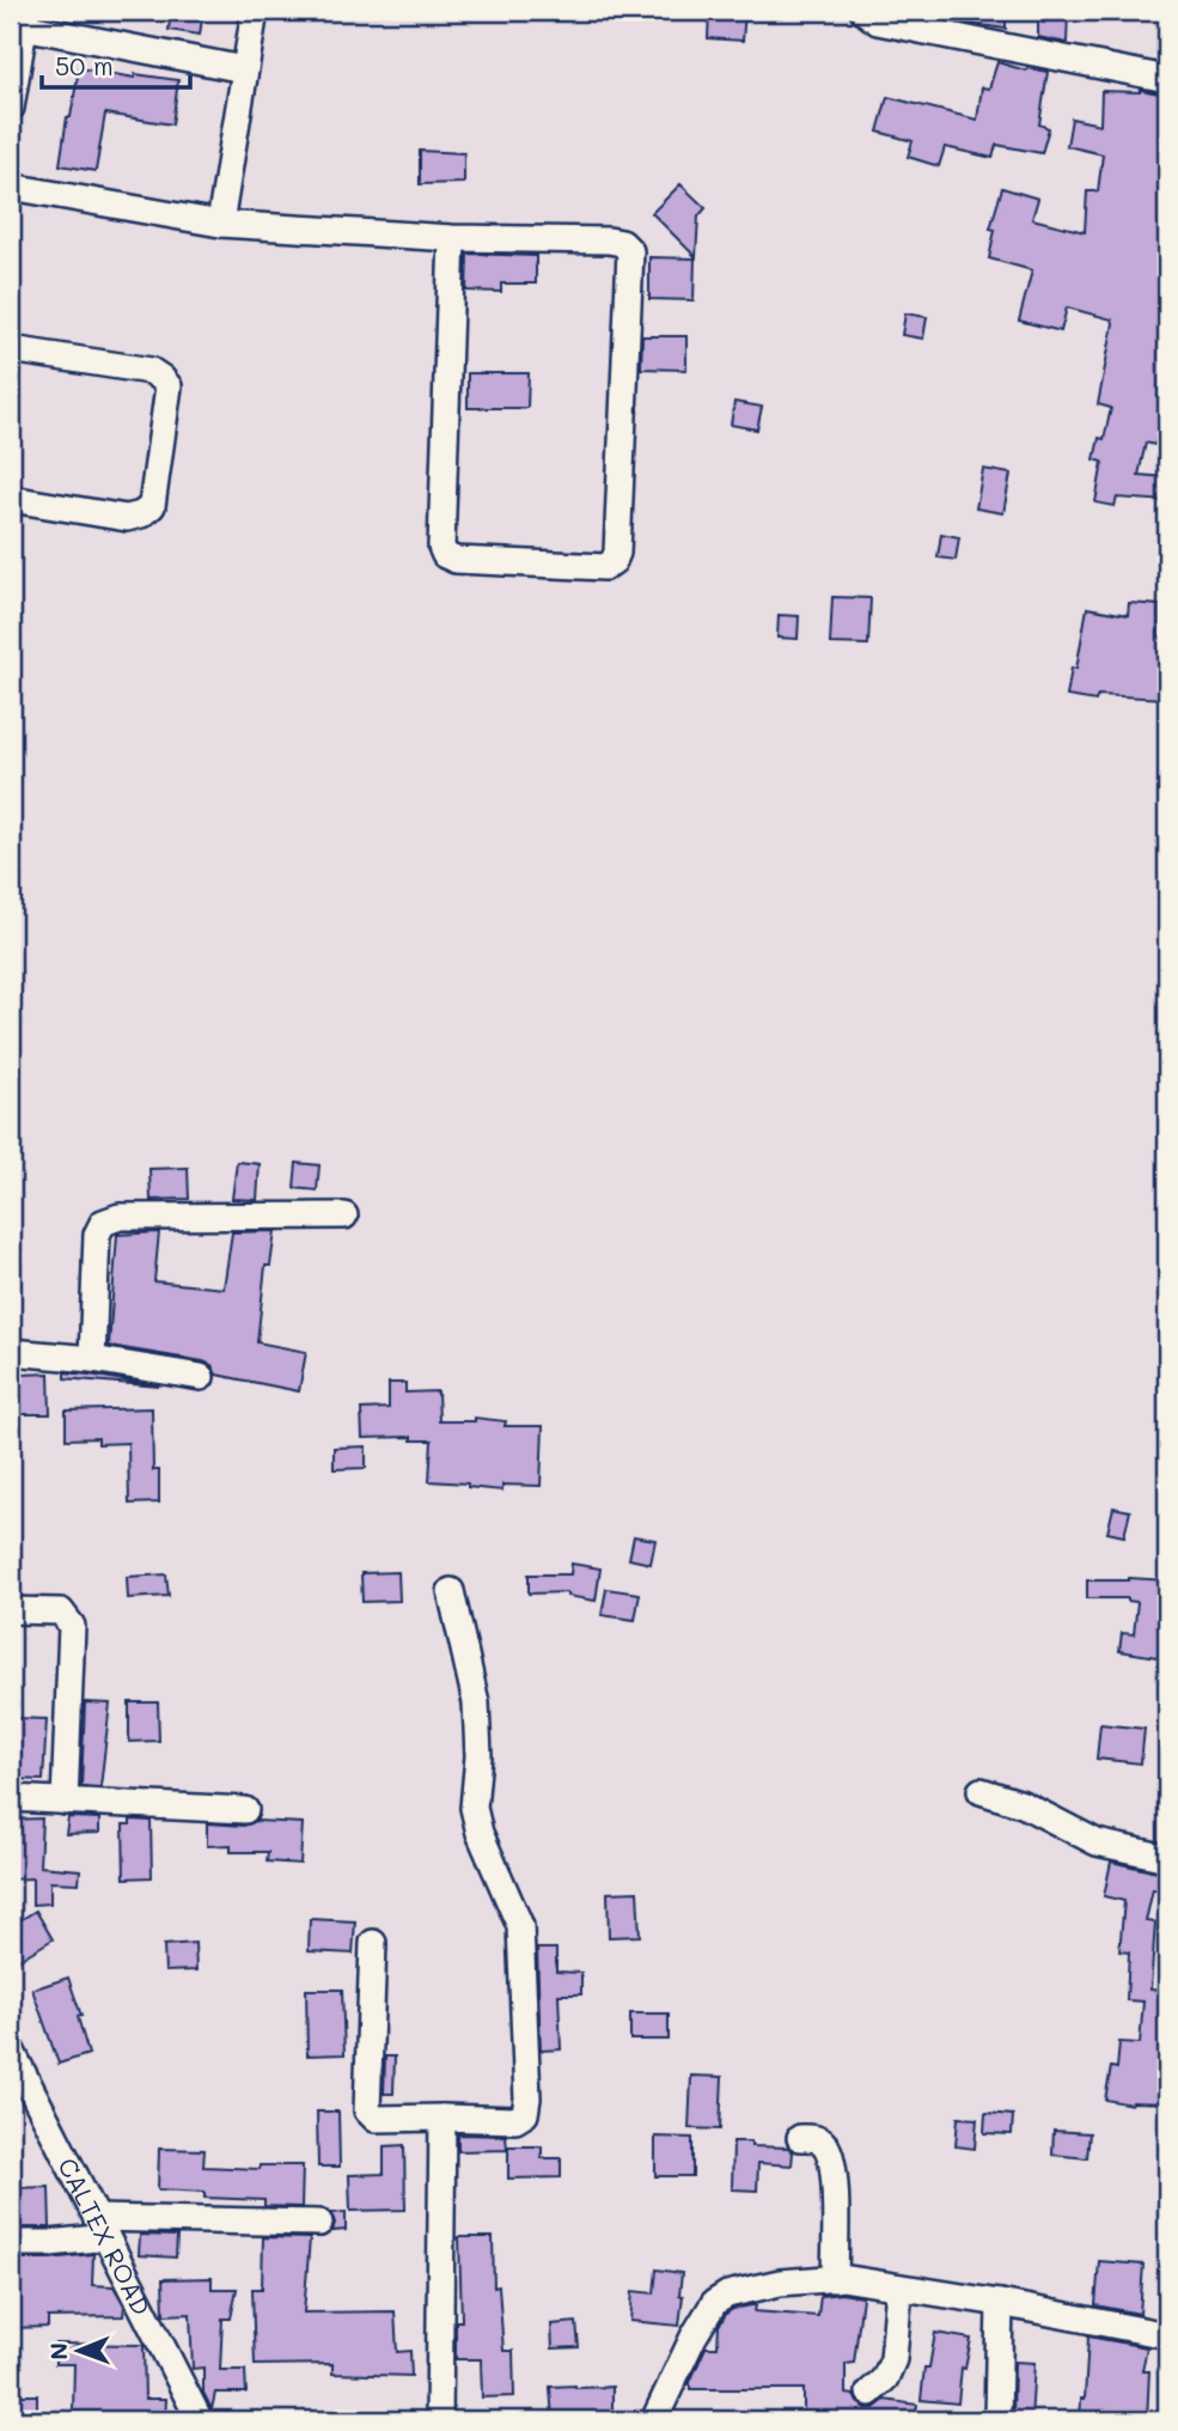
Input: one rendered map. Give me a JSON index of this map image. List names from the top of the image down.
{
  "streets": {
    "street": ["CALTEX ROAD"]
  },
  "scale_bar": "50 m",
  "north": "left"
}
